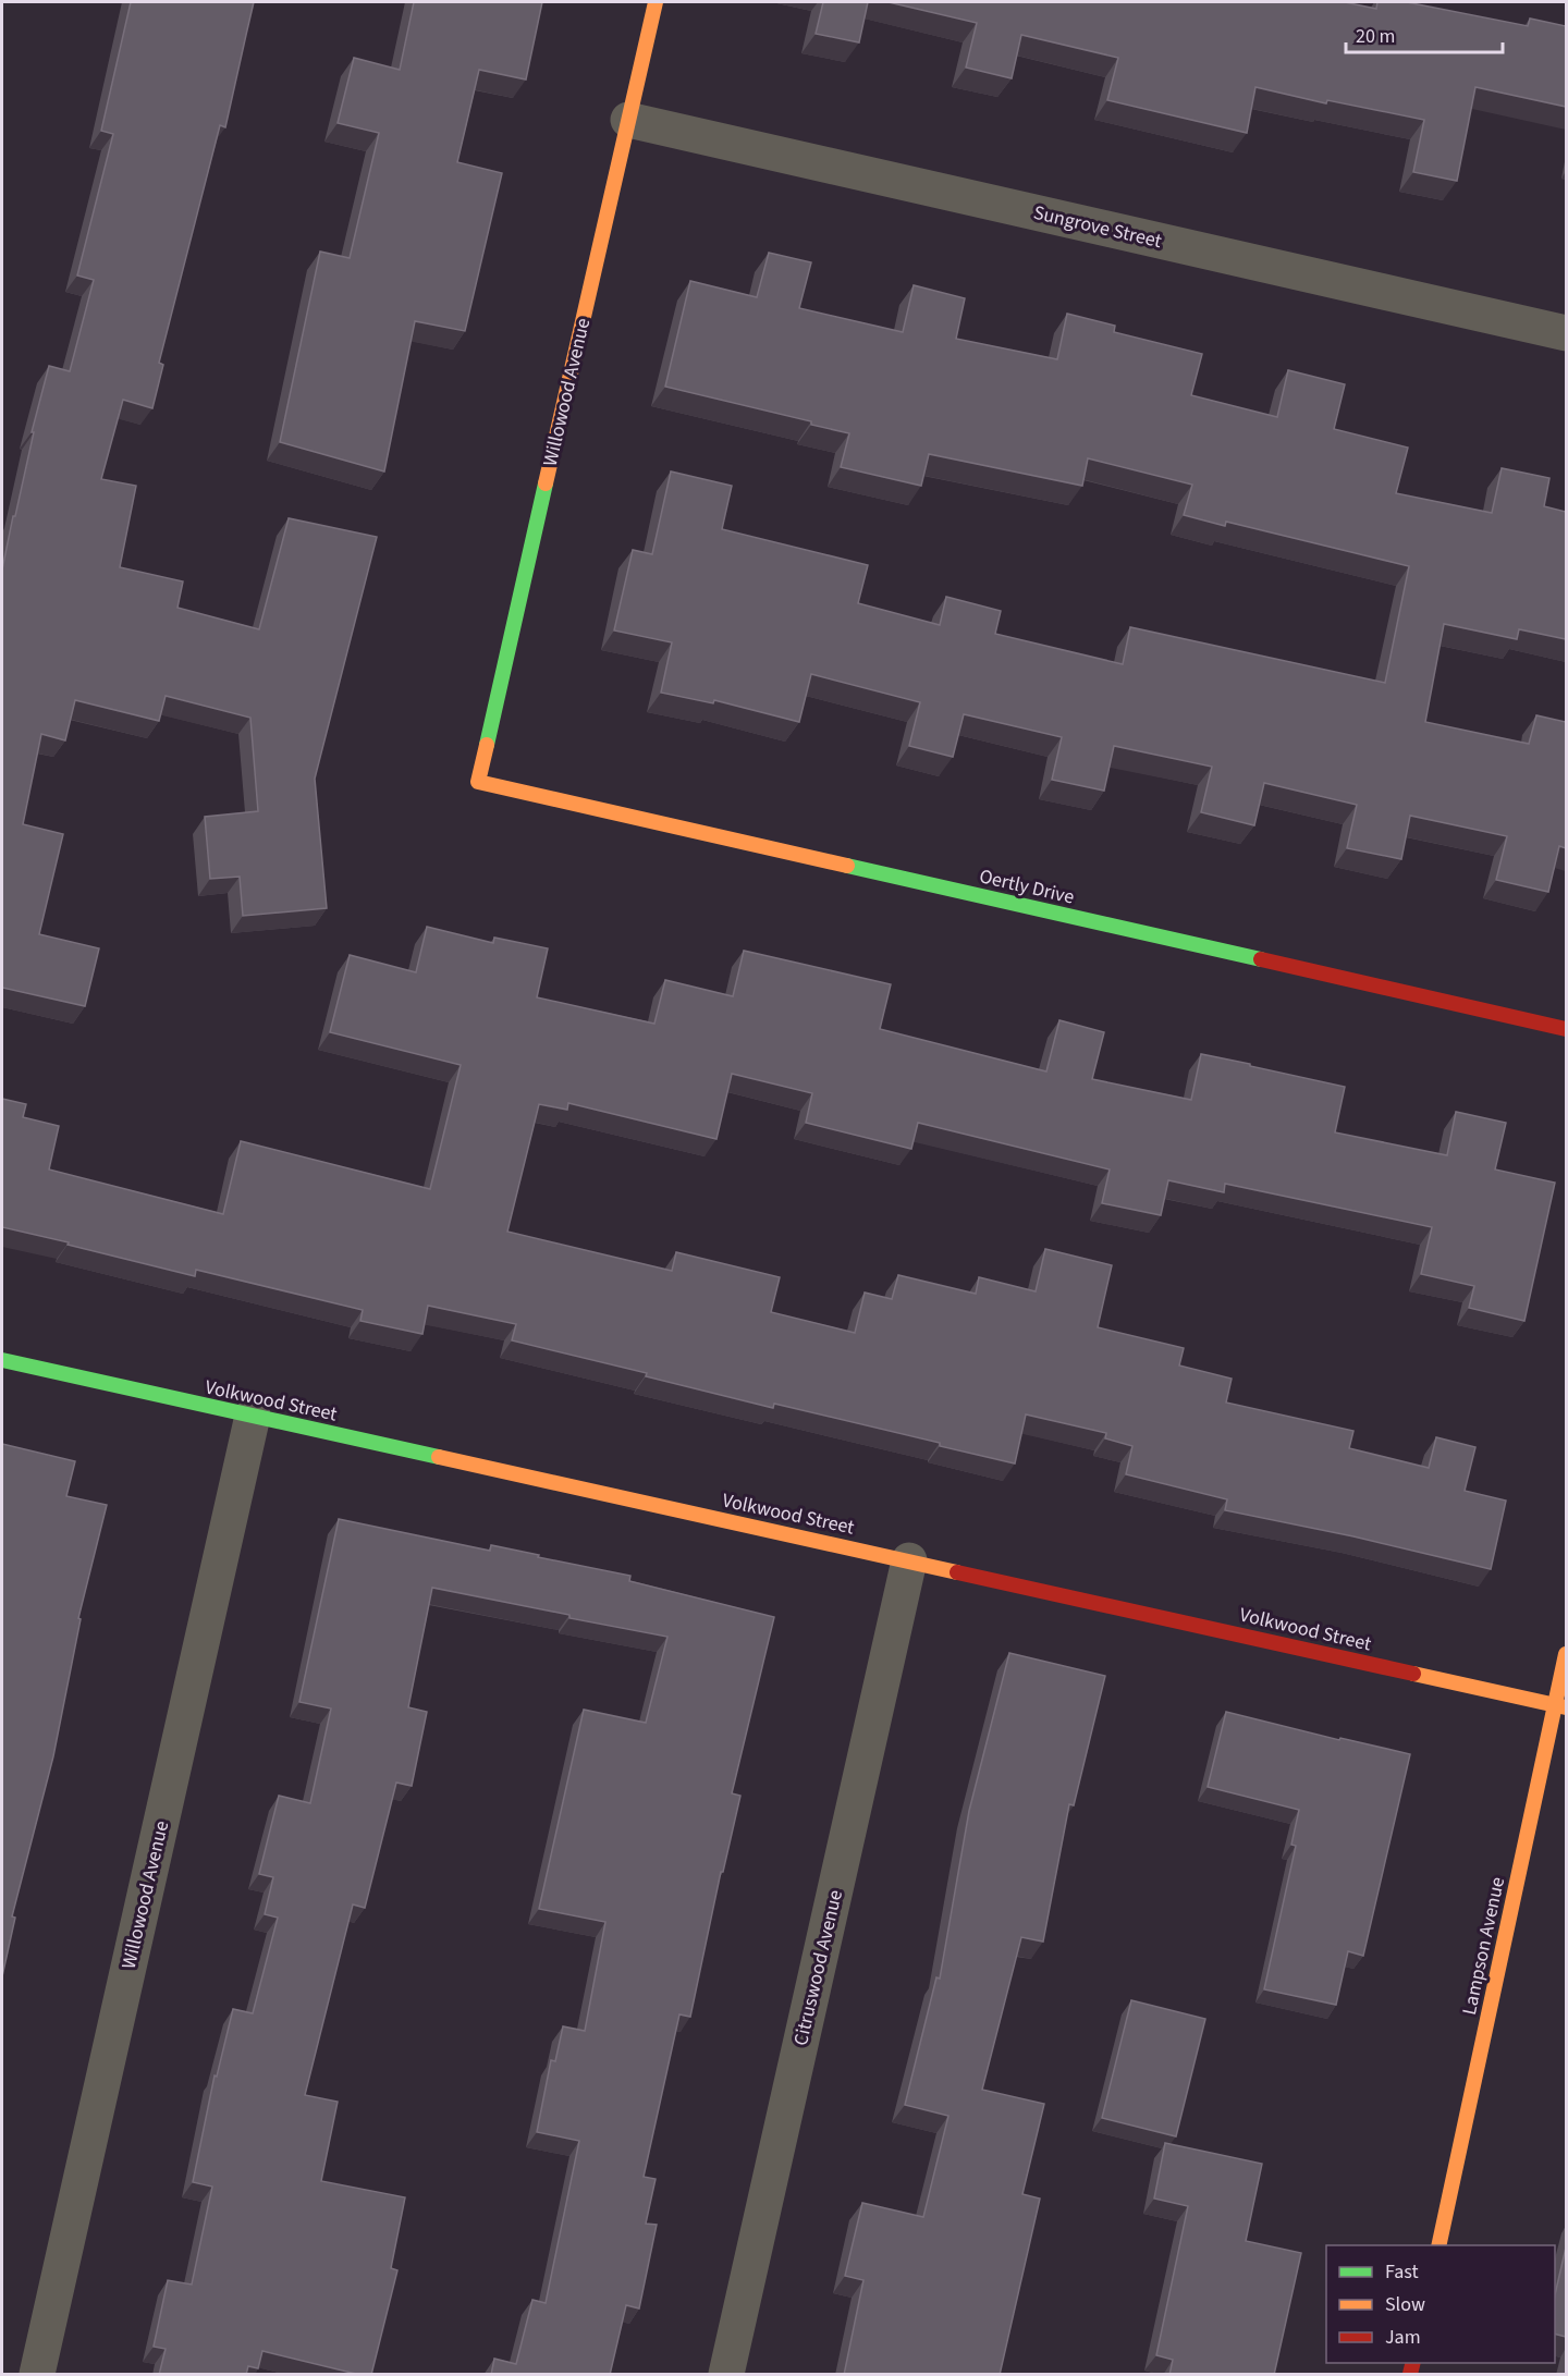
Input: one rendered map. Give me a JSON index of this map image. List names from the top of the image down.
{
  "streets": {
    "street": [
      "Sungrove Street",
      "Willowood Avenue",
      "Oertly Drive",
      "Volkwood Street",
      "Lampson Avenue",
      "Citruswood Avenue"
    ]
  },
  "crossings": [
    ["Sungrove Street", "Willowood Avenue"],
    ["Willowood Avenue", "Oertly Drive"],
    ["Willowood Avenue", "Volkwood Street"],
    ["Volkwood Street", "Lampson Avenue"],
    ["Volkwood Street", "Citruswood Avenue"]
  ],
  "legend": ["Fast", "Slow", "Jam"],
  "scale_bar": "20 m"
}
